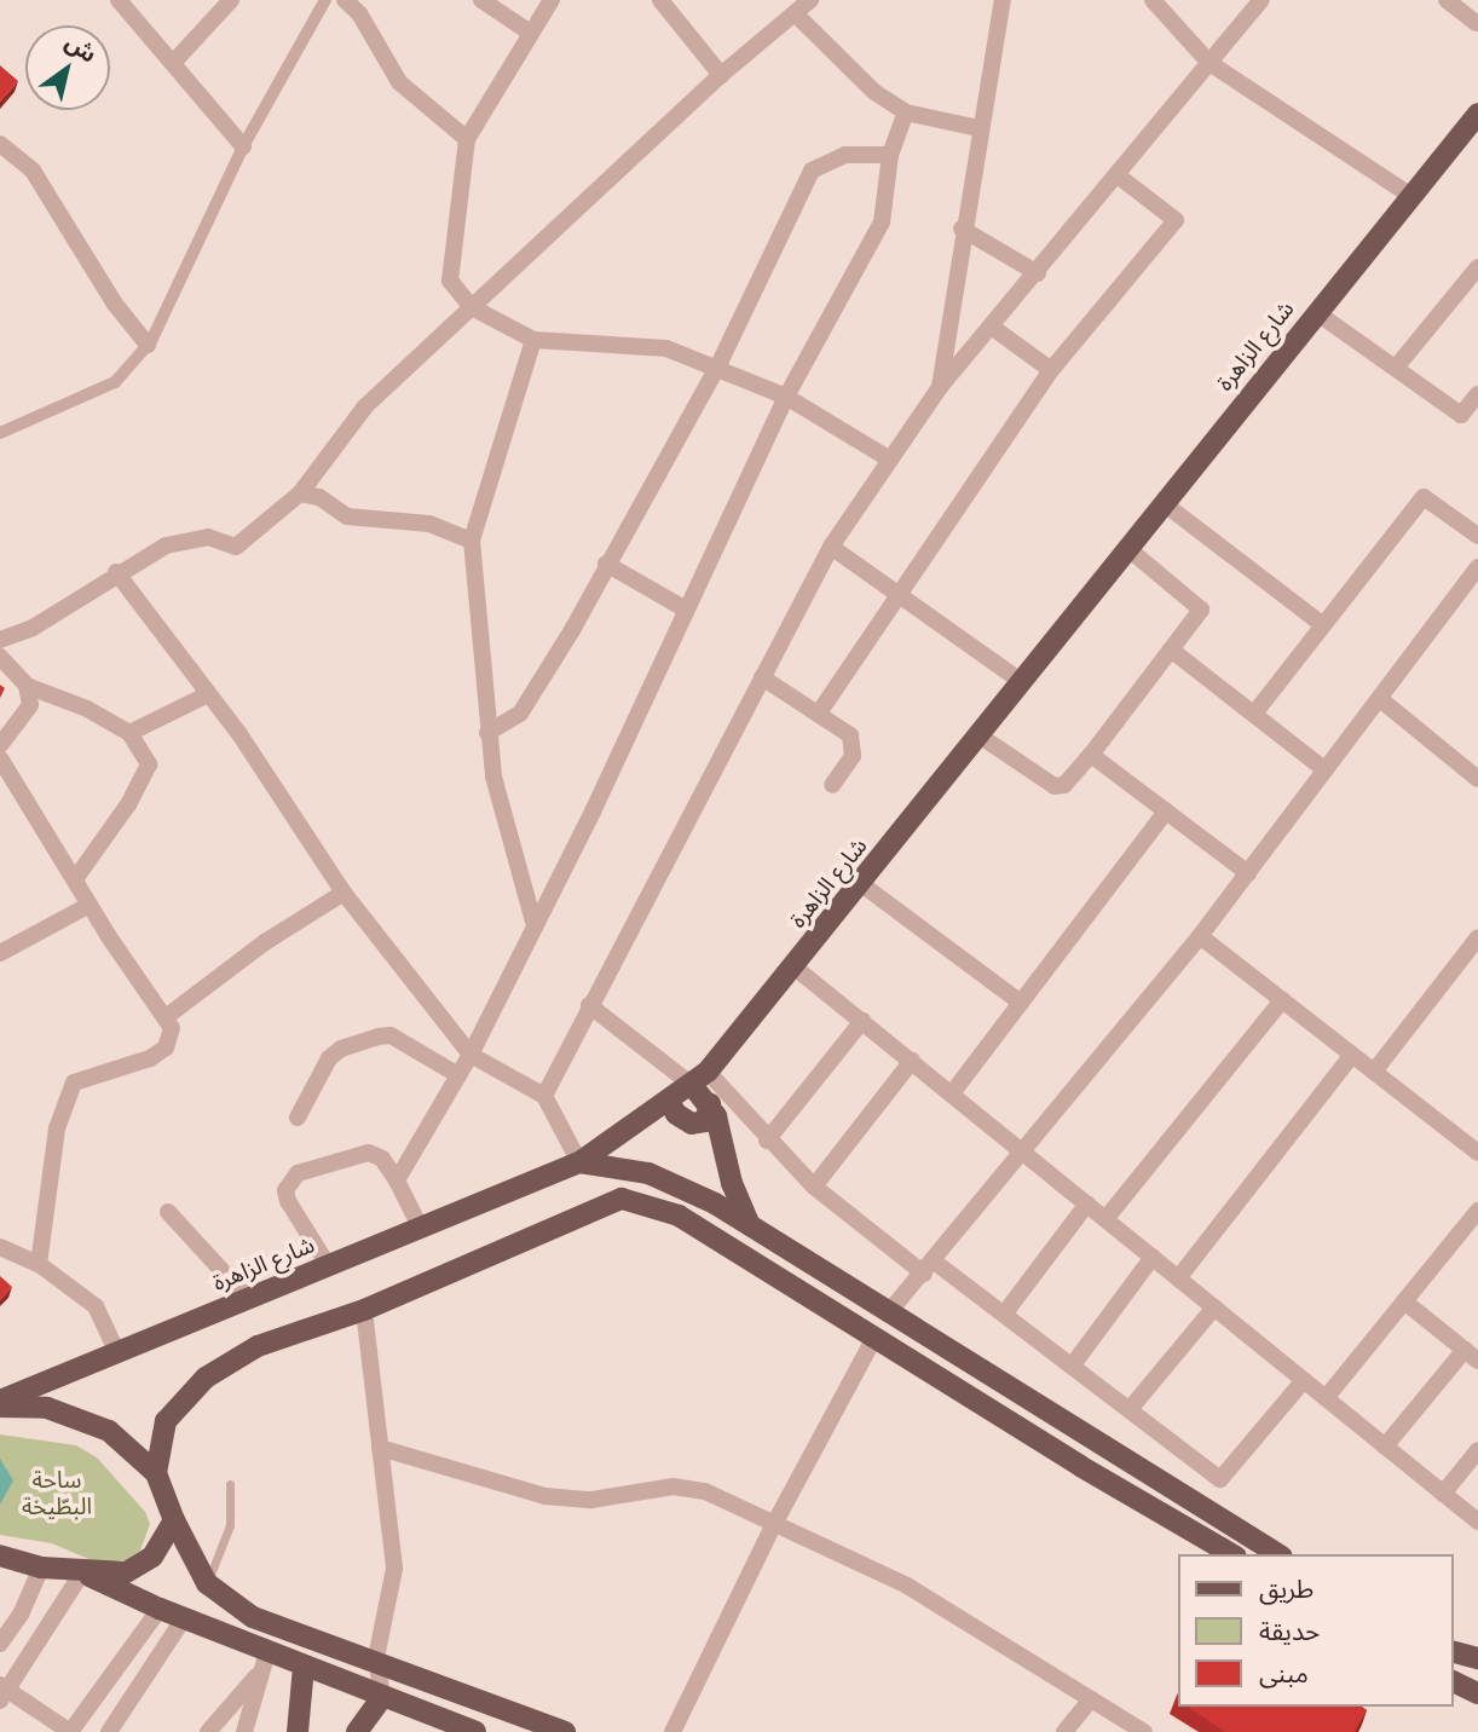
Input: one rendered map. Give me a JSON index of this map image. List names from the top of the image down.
{
  "streets": {
    "main road": ["شارع الزاهرة"]
  },
  "parks": ["ساحة البطّيخة"],
  "legend": ["طريق", "حديقة", "مبنى"],
  "north": "top right"
}
